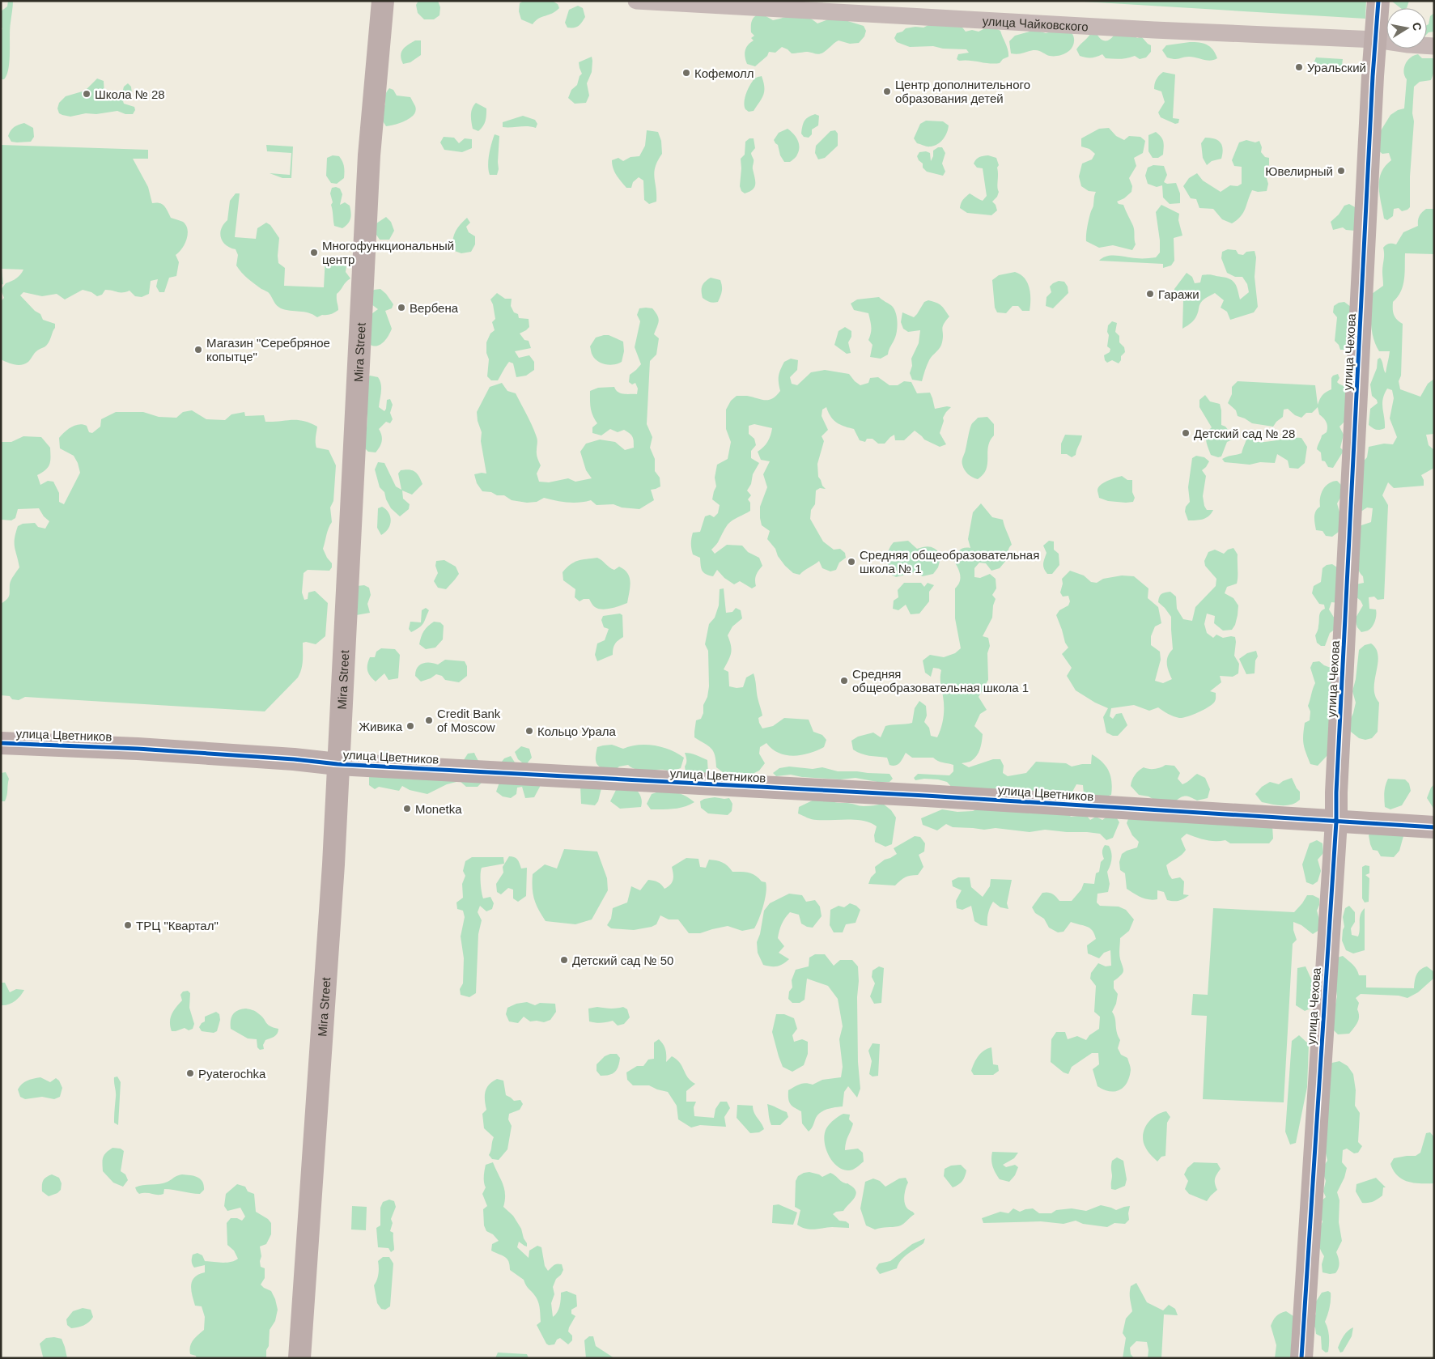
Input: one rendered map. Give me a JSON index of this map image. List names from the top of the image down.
{
  "streets": {
    "street": [
      "улица Чайковского",
      "Mira Street",
      "улица Чехова",
      "улица Цветников"
    ]
  },
  "crossings": [
    ["улица Чайковского", "улица Чехова"],
    ["Mira Street", "улица Цветников"],
    ["улица Чехова", "улица Цветников"]
  ],
  "places": [
    "Уральский",
    "Кофемолл",
    "Центр дополнительного образования детей",
    "Школа № 28",
    "Ювелирный",
    "Многофункциональный центр",
    "Гаражи",
    "Вербена",
    "Магазин \"Серебряное копытце\"",
    "Детский сад № 28",
    "Средняя общеобразовательная школа № 1",
    "Средняя общеобразовательная школа 1",
    "Credit Bank of Moscow",
    "Живика",
    "Кольцо Урала",
    "Monetka",
    "ТРЦ \"Квартал\"",
    "Детский сад № 50",
    "Pyaterochka"
  ],
  "north": "right"
}
